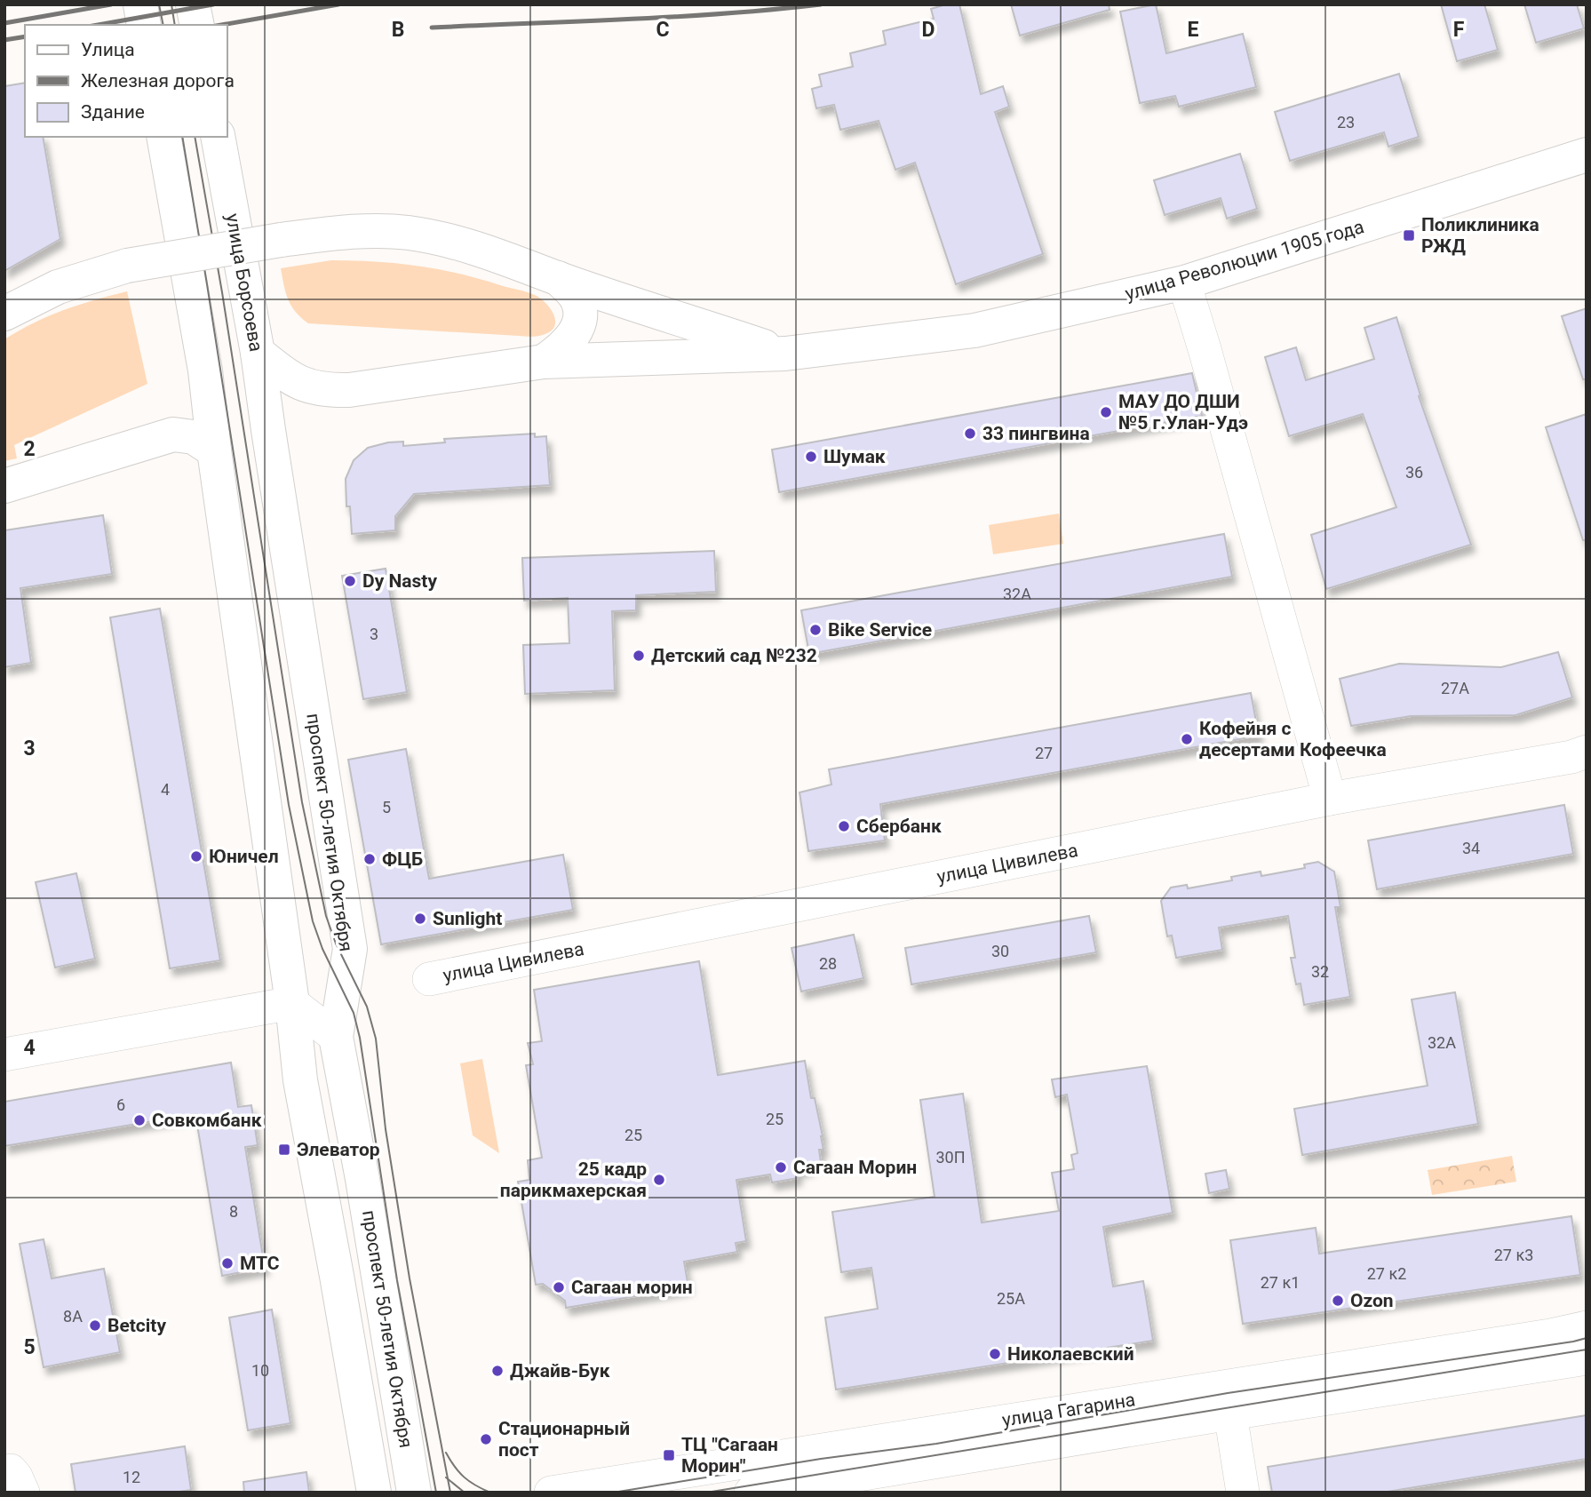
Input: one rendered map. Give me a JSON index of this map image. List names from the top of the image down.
{
  "streets": {
    "main road": ["улица Революции 1905 года", "улица Борсоева", "проспект 50-летия Октября"],
    "street": ["улица Цивилева", "улица Гагарина"]
  },
  "crossings": [
    ["улица Революции 1905 года", "улица Борсоева"],
    ["улица Борсоева", "проспект 50-летия Октября"]
  ],
  "places": {
    "transit": ["Поликлиника РЖД", "Элеватор", "ТЦ \"Сагаан Морин\""],
    "other": [
      "МАУ ДО ДШИ №5 г.Улан-Удэ",
      "33 пингвина",
      "Шумак",
      "Dy Nasty",
      "Bike Service",
      "Детский сад №232",
      "Кофейня с десертами Кофеечка",
      "Сбербанк",
      "Юничел",
      "ФЦБ",
      "Sunlight",
      "Совкомбанк",
      "Сагаан Морин",
      "25 кадр парикмахерская",
      "МТС",
      "Сагаан морин",
      "Ozon",
      "Betcity",
      "Николаевский",
      "Джайв-Бук",
      "Стационарный пост"
    ]
  },
  "house_numbers": [
    "23",
    "36",
    "32А",
    "3",
    "27А",
    "27",
    "4",
    "5",
    "34",
    "30",
    "28",
    "32",
    "32А",
    "6",
    "25",
    "25",
    "30П",
    "8",
    "27 к3",
    "27 к2",
    "27 к1",
    "25А",
    "8А",
    "10",
    "12"
  ],
  "legend": ["Улица", "Железная дорога", "Здание"],
  "grid": {
    "columns": [
      "B",
      "C",
      "D",
      "E",
      "F"
    ],
    "rows": [
      "2",
      "3",
      "4",
      "5"
    ]
  }
}
